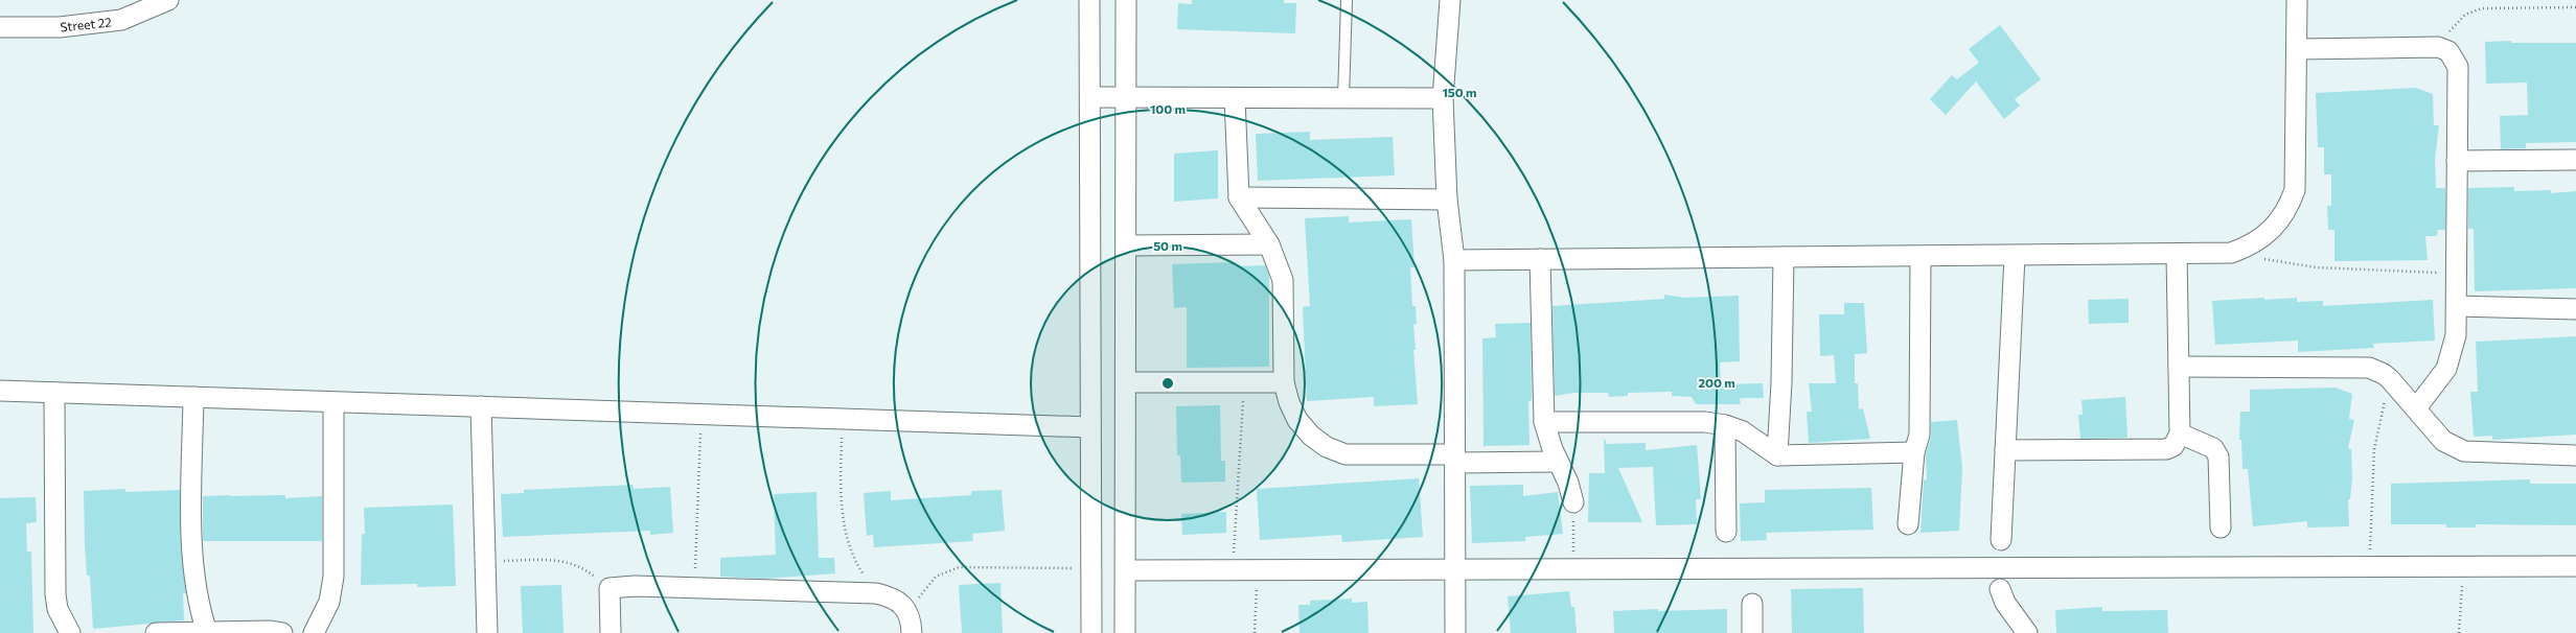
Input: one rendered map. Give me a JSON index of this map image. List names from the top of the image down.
{
  "streets": {
    "street": ["Street 22"]
  },
  "rings": [
    "150 m",
    "100 m",
    "50 m",
    "200 m"
  ]
}
